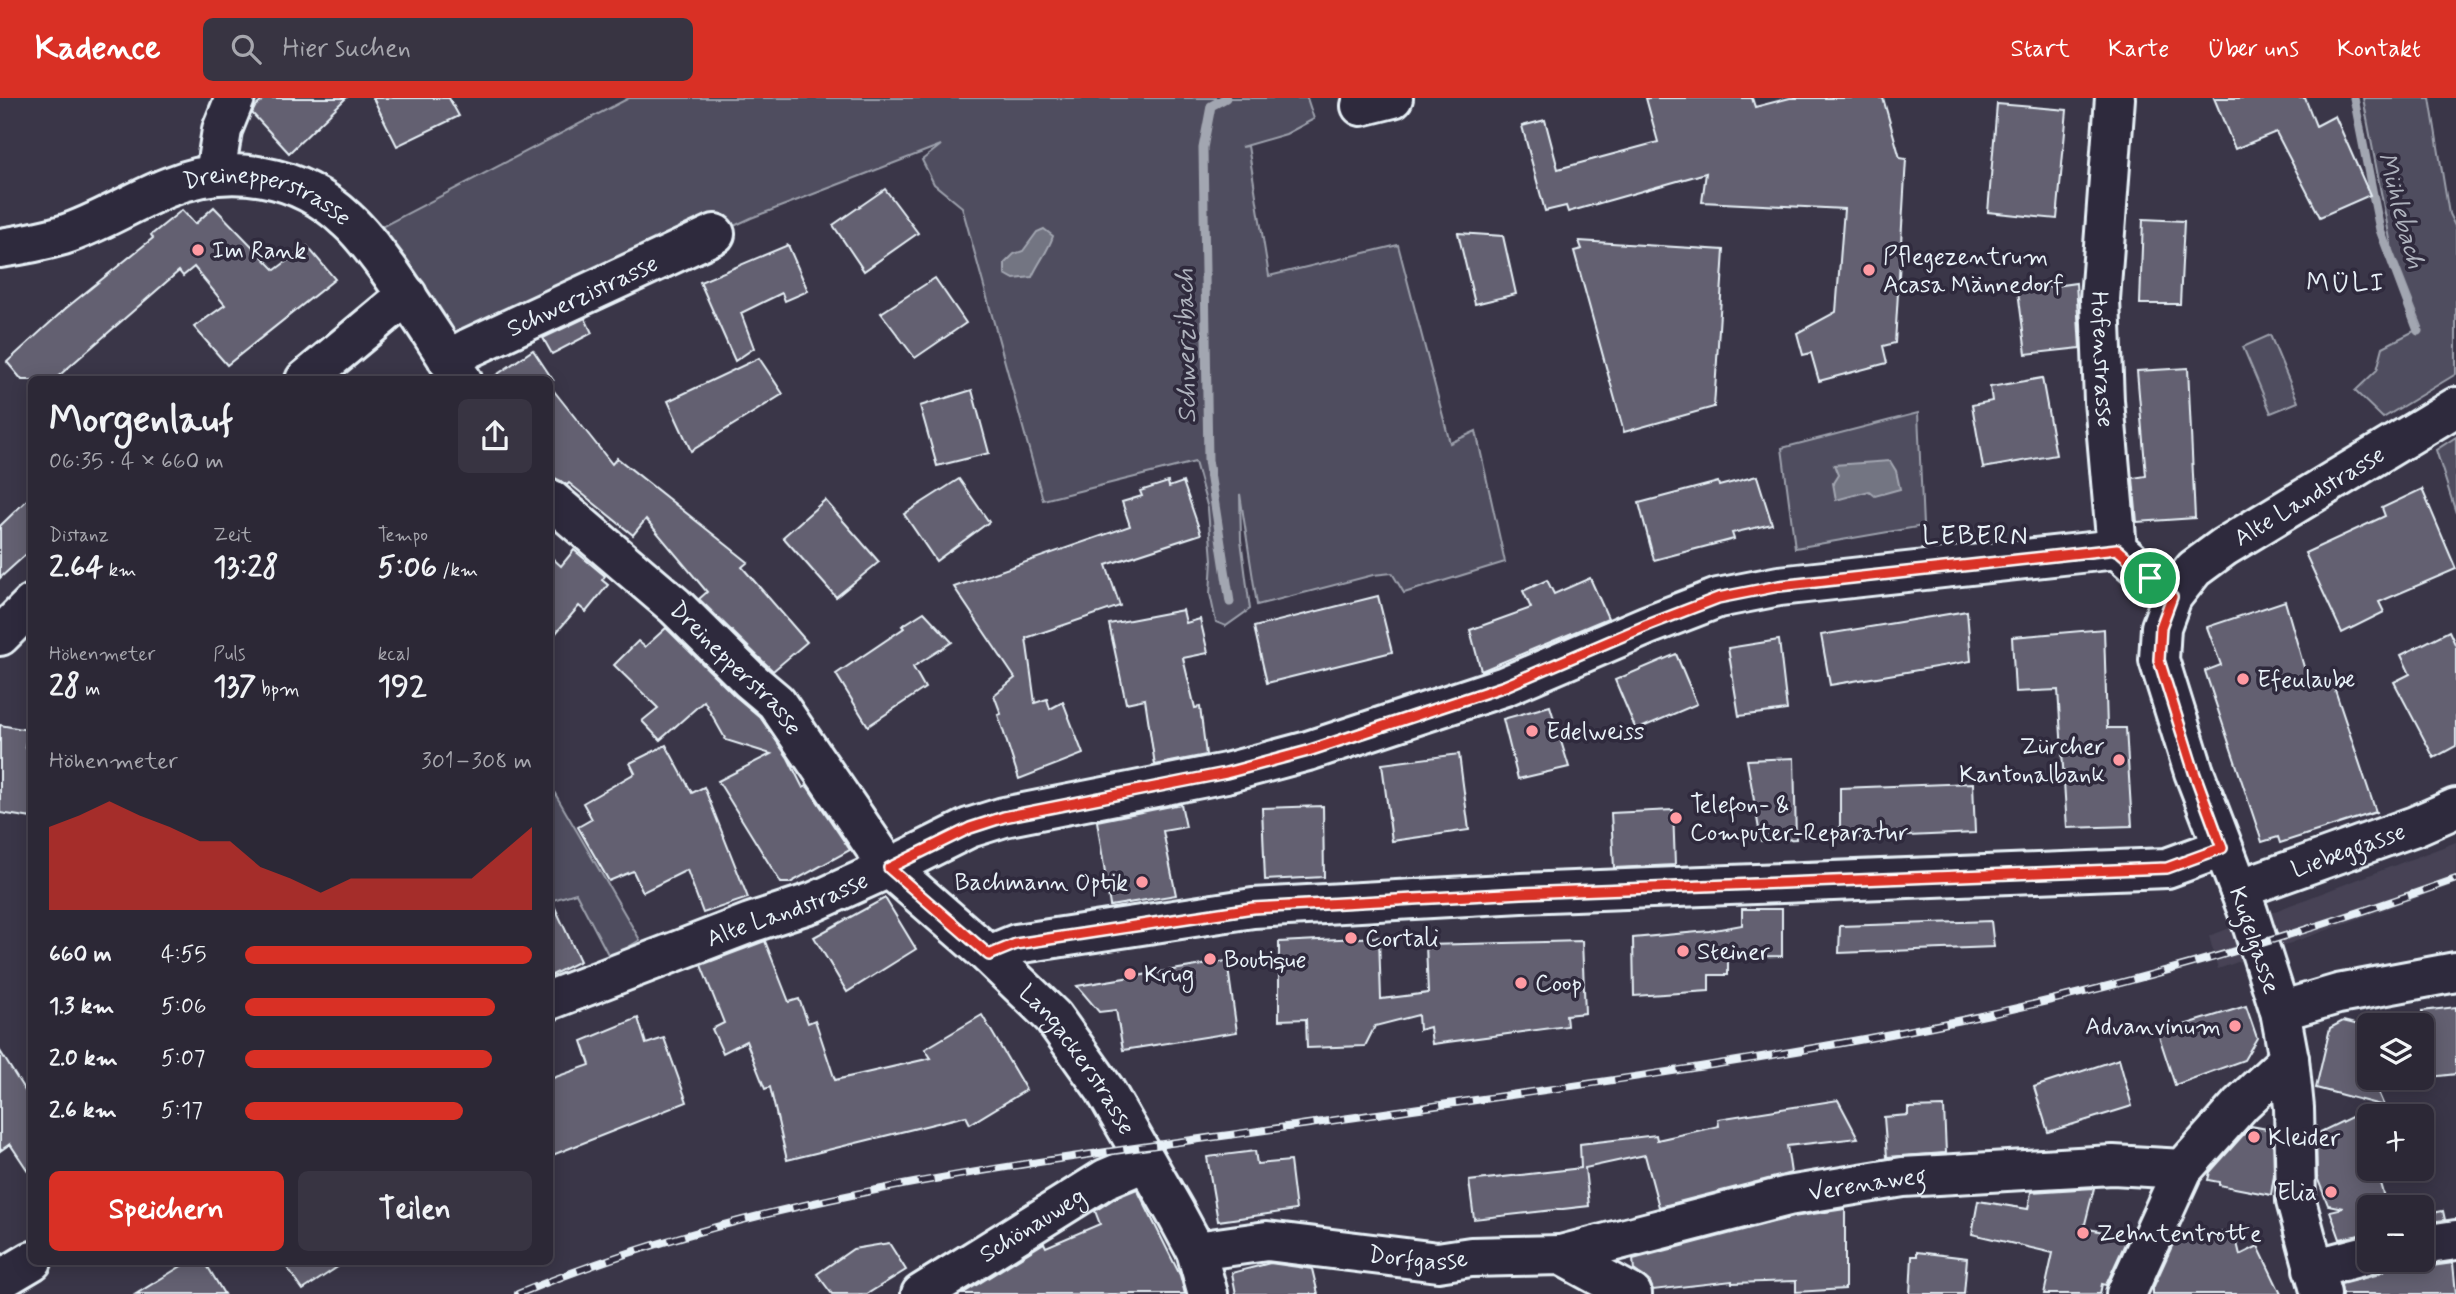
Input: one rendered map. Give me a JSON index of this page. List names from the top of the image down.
{
  "streets": {
    "street": [
      "Dreinepperstrasse",
      "Schwerzistrasse",
      "Hofenstrasse",
      "Alte Landstrasse",
      "Liebeggasse",
      "Kugelgasse",
      "Langackerstrasse",
      "Verenaweg",
      "Schönauweg",
      "Dorfgasse"
    ]
  },
  "crossings": [
    ["Dreinepperstrasse", "Schwerzistrasse"],
    ["Dreinepperstrasse", "Alte Landstrasse"],
    ["Dreinepperstrasse", "Langackerstrasse"],
    ["Hofenstrasse", "Alte Landstrasse"],
    ["Alte Landstrasse", "Kugelgasse"],
    ["Alte Landstrasse", "Langackerstrasse"],
    ["Liebeggasse", "Kugelgasse"],
    ["Langackerstrasse", "Schönauweg"],
    ["Langackerstrasse", "Dorfgasse"],
    ["Verenaweg", "Dorfgasse"]
  ],
  "districts": ["MÜLI", "LEBERN"],
  "water": ["Mühlebach", "Schwerzibach"],
  "places": [
    "Im Rank",
    "Pflegezentrum Acasa Männedorf",
    "Efeulaube",
    "Edelweiss",
    "Zürcher Kantonalbank",
    "Telefon- & Computer-Reparatur",
    "Bachmann Optik",
    "Cortali",
    "Steiner",
    "Boutique",
    "Krug",
    "Coop",
    "Advanvinum",
    "Kleider",
    "Elia",
    "Zehntentrotte"
  ],
  "page": {
    "header": "Kadence",
    "search": "Hier suchen",
    "nav": [
      "Start",
      "Karte",
      "Über uns",
      "Kontakt"
    ],
    "heading": ["Morgenlauf", "06:35 · 4 × 660 m"],
    "stats": [
      ["Distanz", "2.64 km"],
      ["Zeit", "13:28"],
      ["Tempo", "5:06 /km"],
      ["Höhenmeter", "28 m"],
      ["Puls", "137 bpm"],
      ["kcal", "192"]
    ],
    "chart": ["Höhenmeter", "301–308 m"],
    "list": [
      {
        "name": "660 m",
        "note": "4:55"
      },
      {
        "name": "1.3 km",
        "note": "5:06"
      },
      {
        "name": "2.0 km",
        "note": "5:07"
      },
      {
        "name": "2.6 km",
        "note": "5:17"
      }
    ],
    "map_buttons": ["+", "−"],
    "buttons": ["Speichern", "Teilen"]
  }
}
